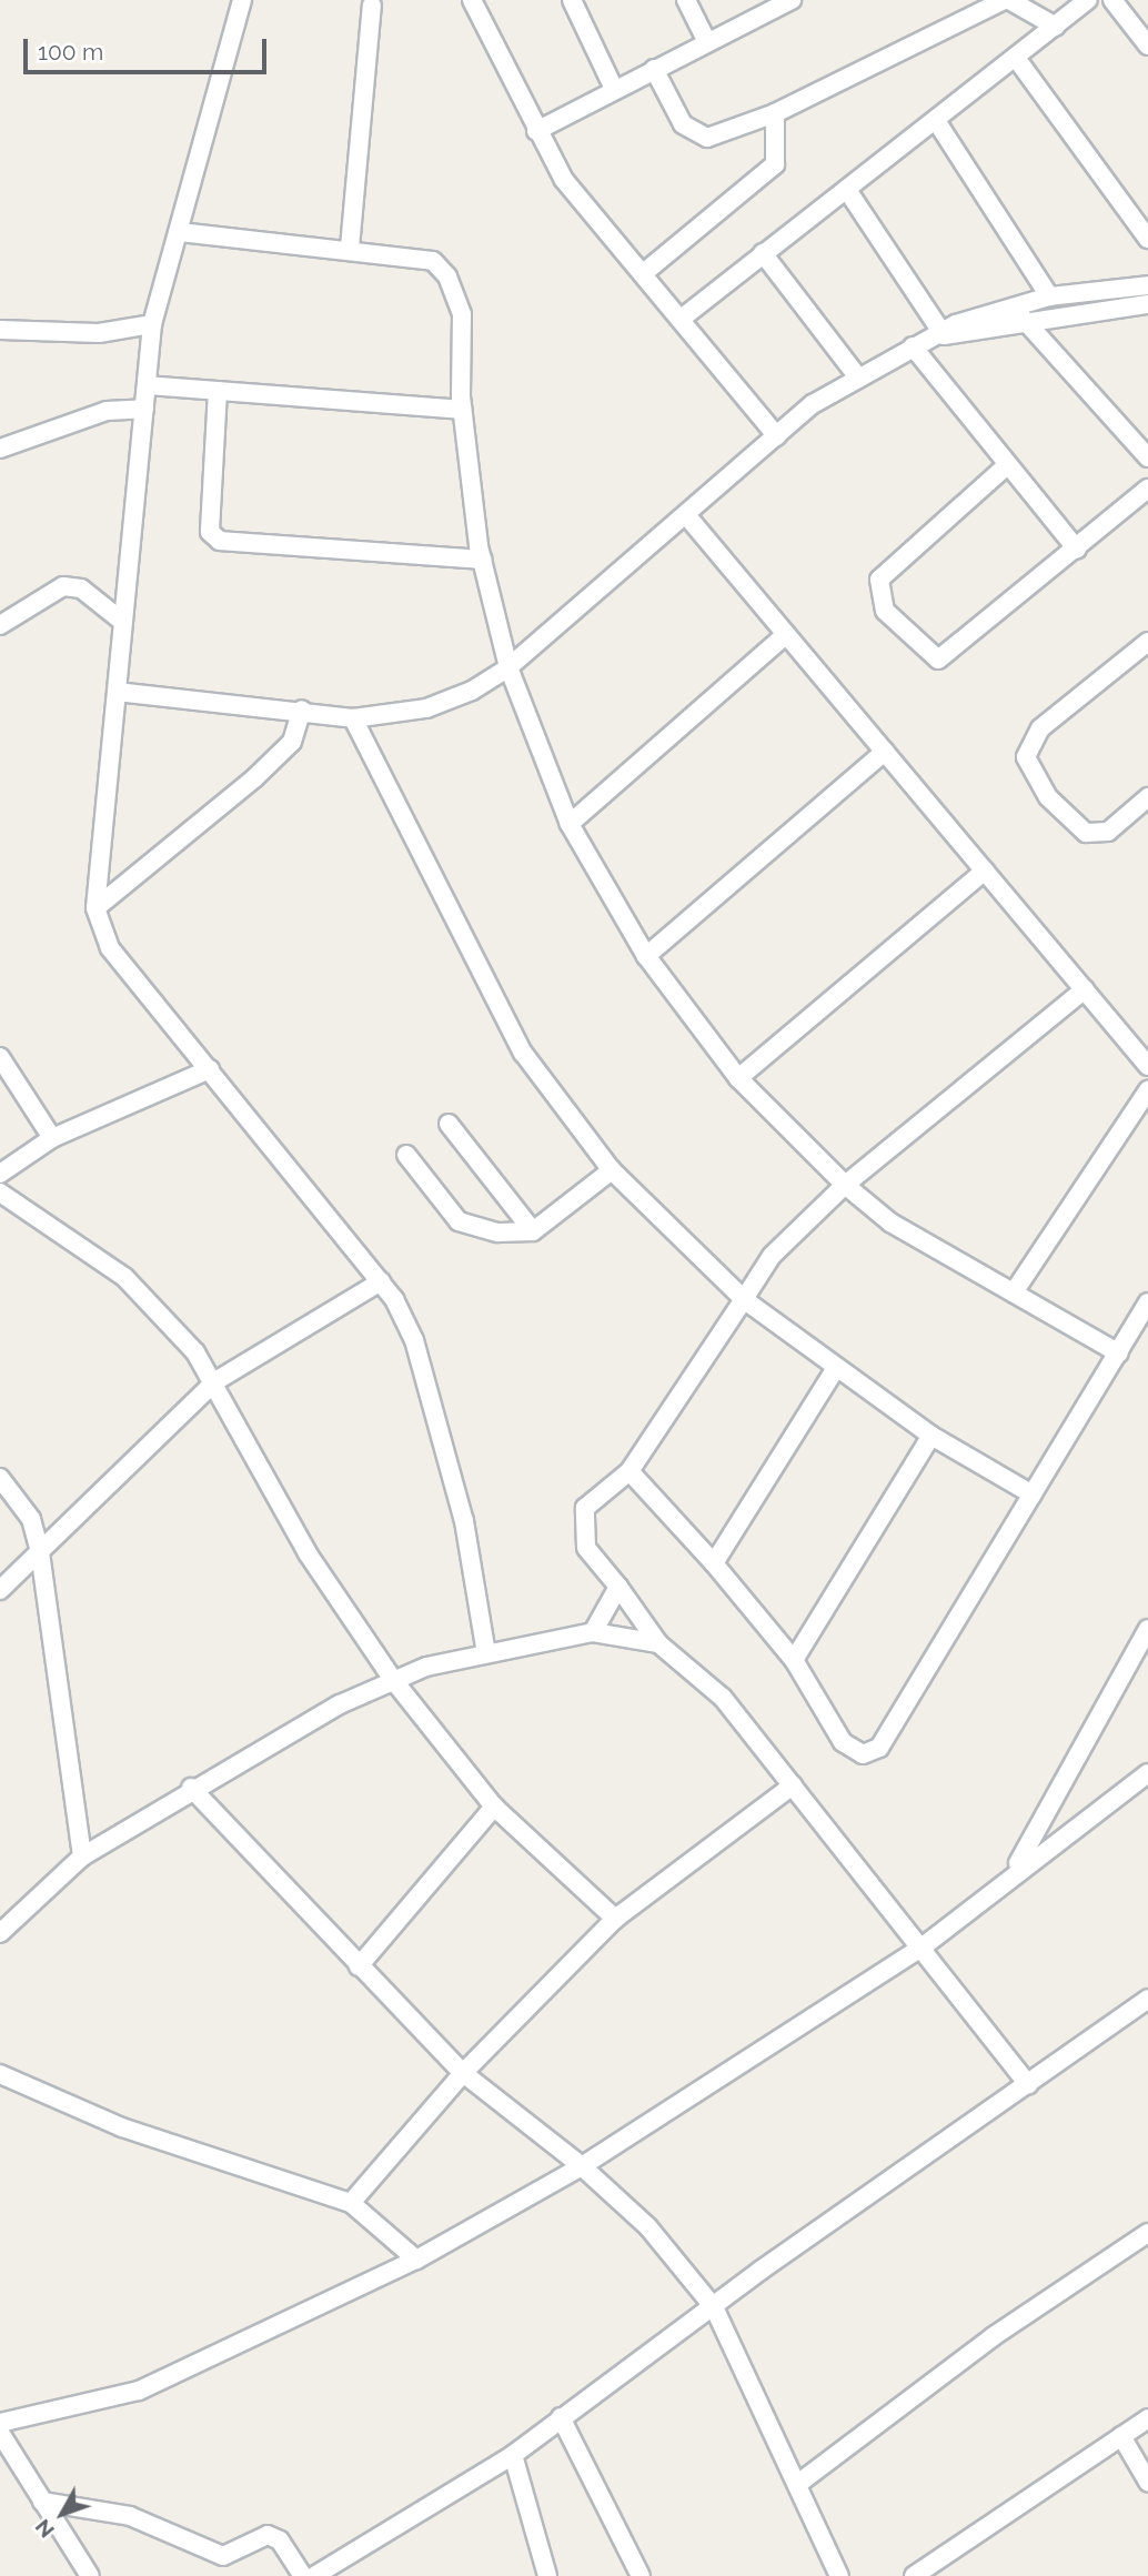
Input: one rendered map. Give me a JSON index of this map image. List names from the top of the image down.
{
  "scale_bar": "100 m",
  "north": "bottom left"
}
